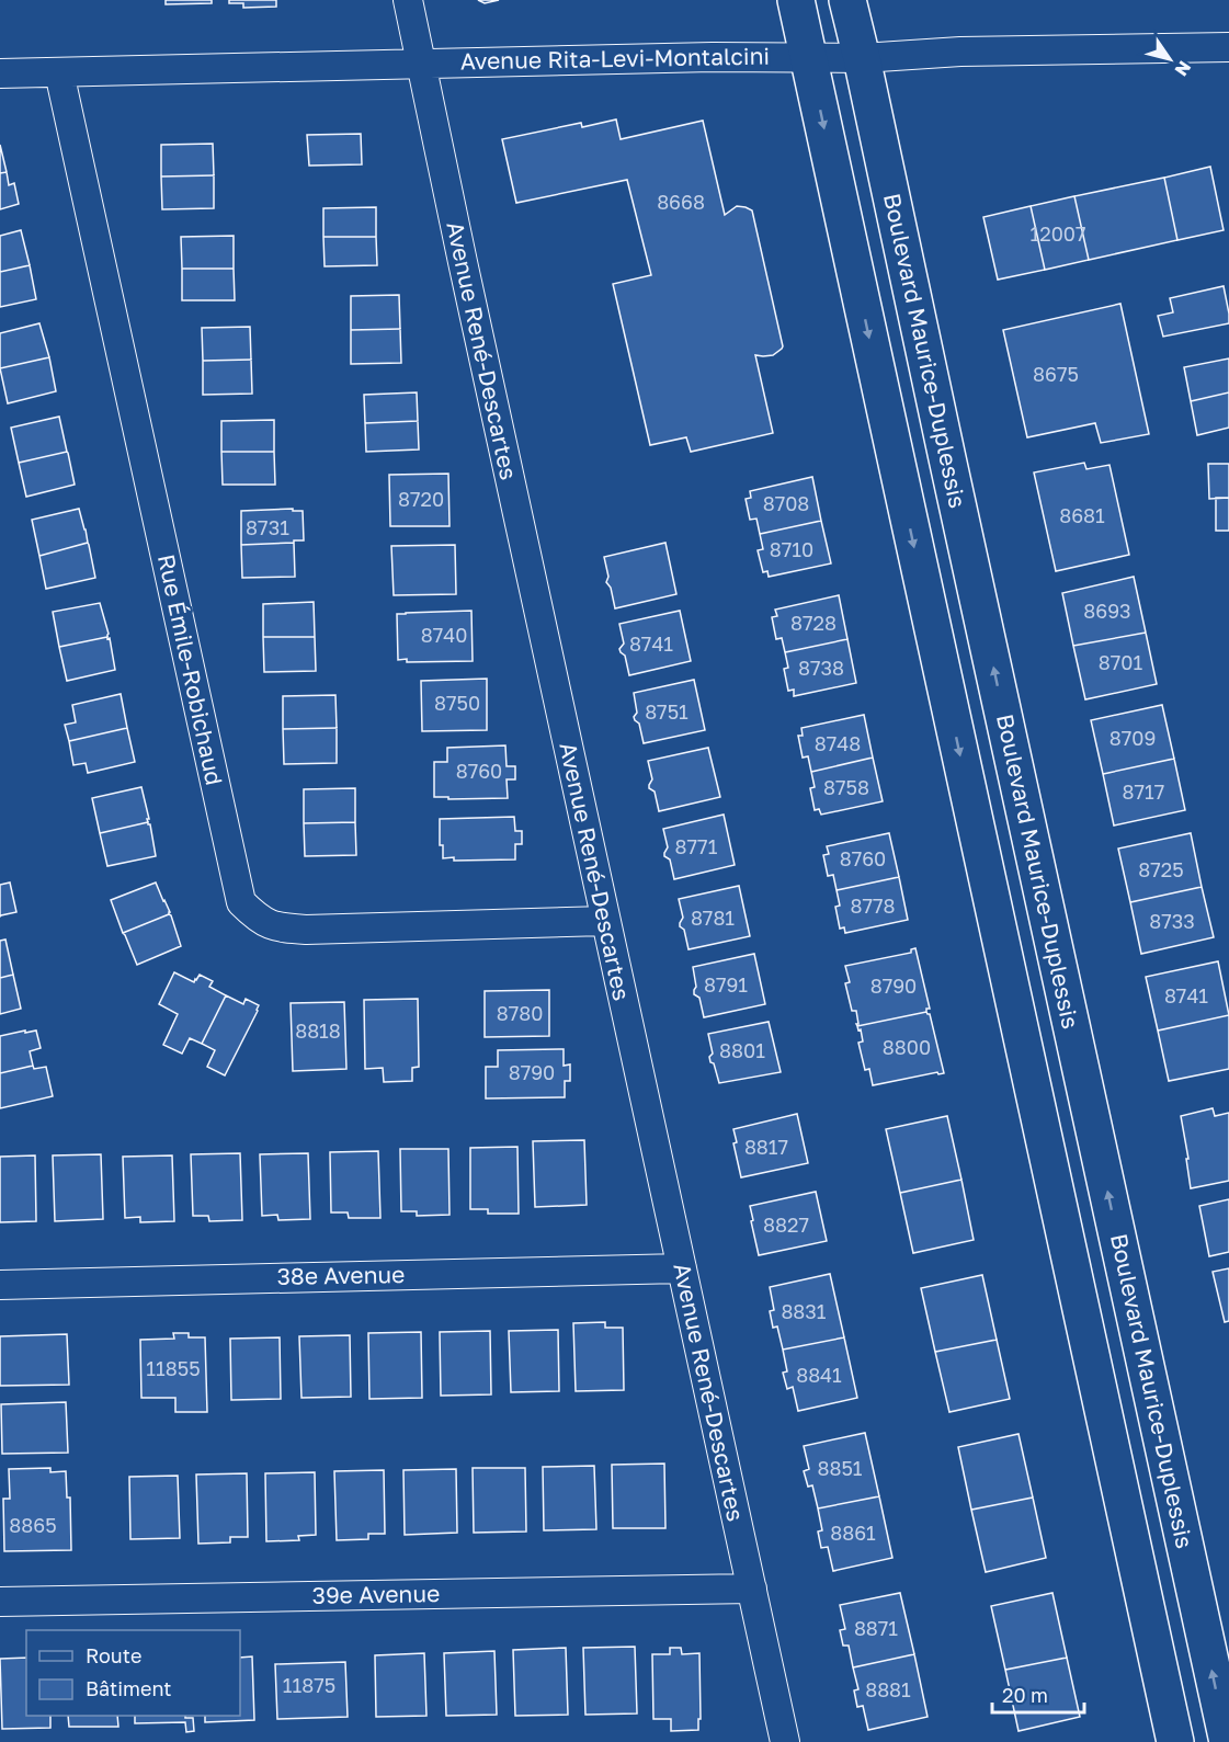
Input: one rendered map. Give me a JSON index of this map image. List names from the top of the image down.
{
  "streets": {
    "street": [
      "Avenue Rita-Levi-Montalcini",
      "Avenue René-Descartes",
      "Boulevard Maurice-Duplessis",
      "Rue Émile-Robichaud",
      "38e Avenue",
      "39e Avenue"
    ]
  },
  "crossings": [
    ["Avenue Rita-Levi-Montalcini", "Avenue René-Descartes"],
    ["Avenue Rita-Levi-Montalcini", "Boulevard Maurice-Duplessis"],
    ["Avenue Rita-Levi-Montalcini", "Rue Émile-Robichaud"],
    ["Avenue René-Descartes", "Rue Émile-Robichaud"],
    ["Avenue René-Descartes", "38e Avenue"],
    ["Avenue René-Descartes", "39e Avenue"]
  ],
  "house_numbers": [
    "8668",
    "12007",
    "8675",
    "8720",
    "8708",
    "8681",
    "8731",
    "8710",
    "8693",
    "8728",
    "8740",
    "8741",
    "8701",
    "8738",
    "8750",
    "8751",
    "8709",
    "8748",
    "8760",
    "8758",
    "8717",
    "8771",
    "8760",
    "8725",
    "8778",
    "8781",
    "8733",
    "8791",
    "8790",
    "8741",
    "8780",
    "8818",
    "8800",
    "8801",
    "8790",
    "8817",
    "8827",
    "8831",
    "11855",
    "8841",
    "8851",
    "8865",
    "8861",
    "8871",
    "11875",
    "8881"
  ],
  "legend": ["Route", "Bâtiment"],
  "scale_bar": "20 m",
  "north": "bottom right"
}
